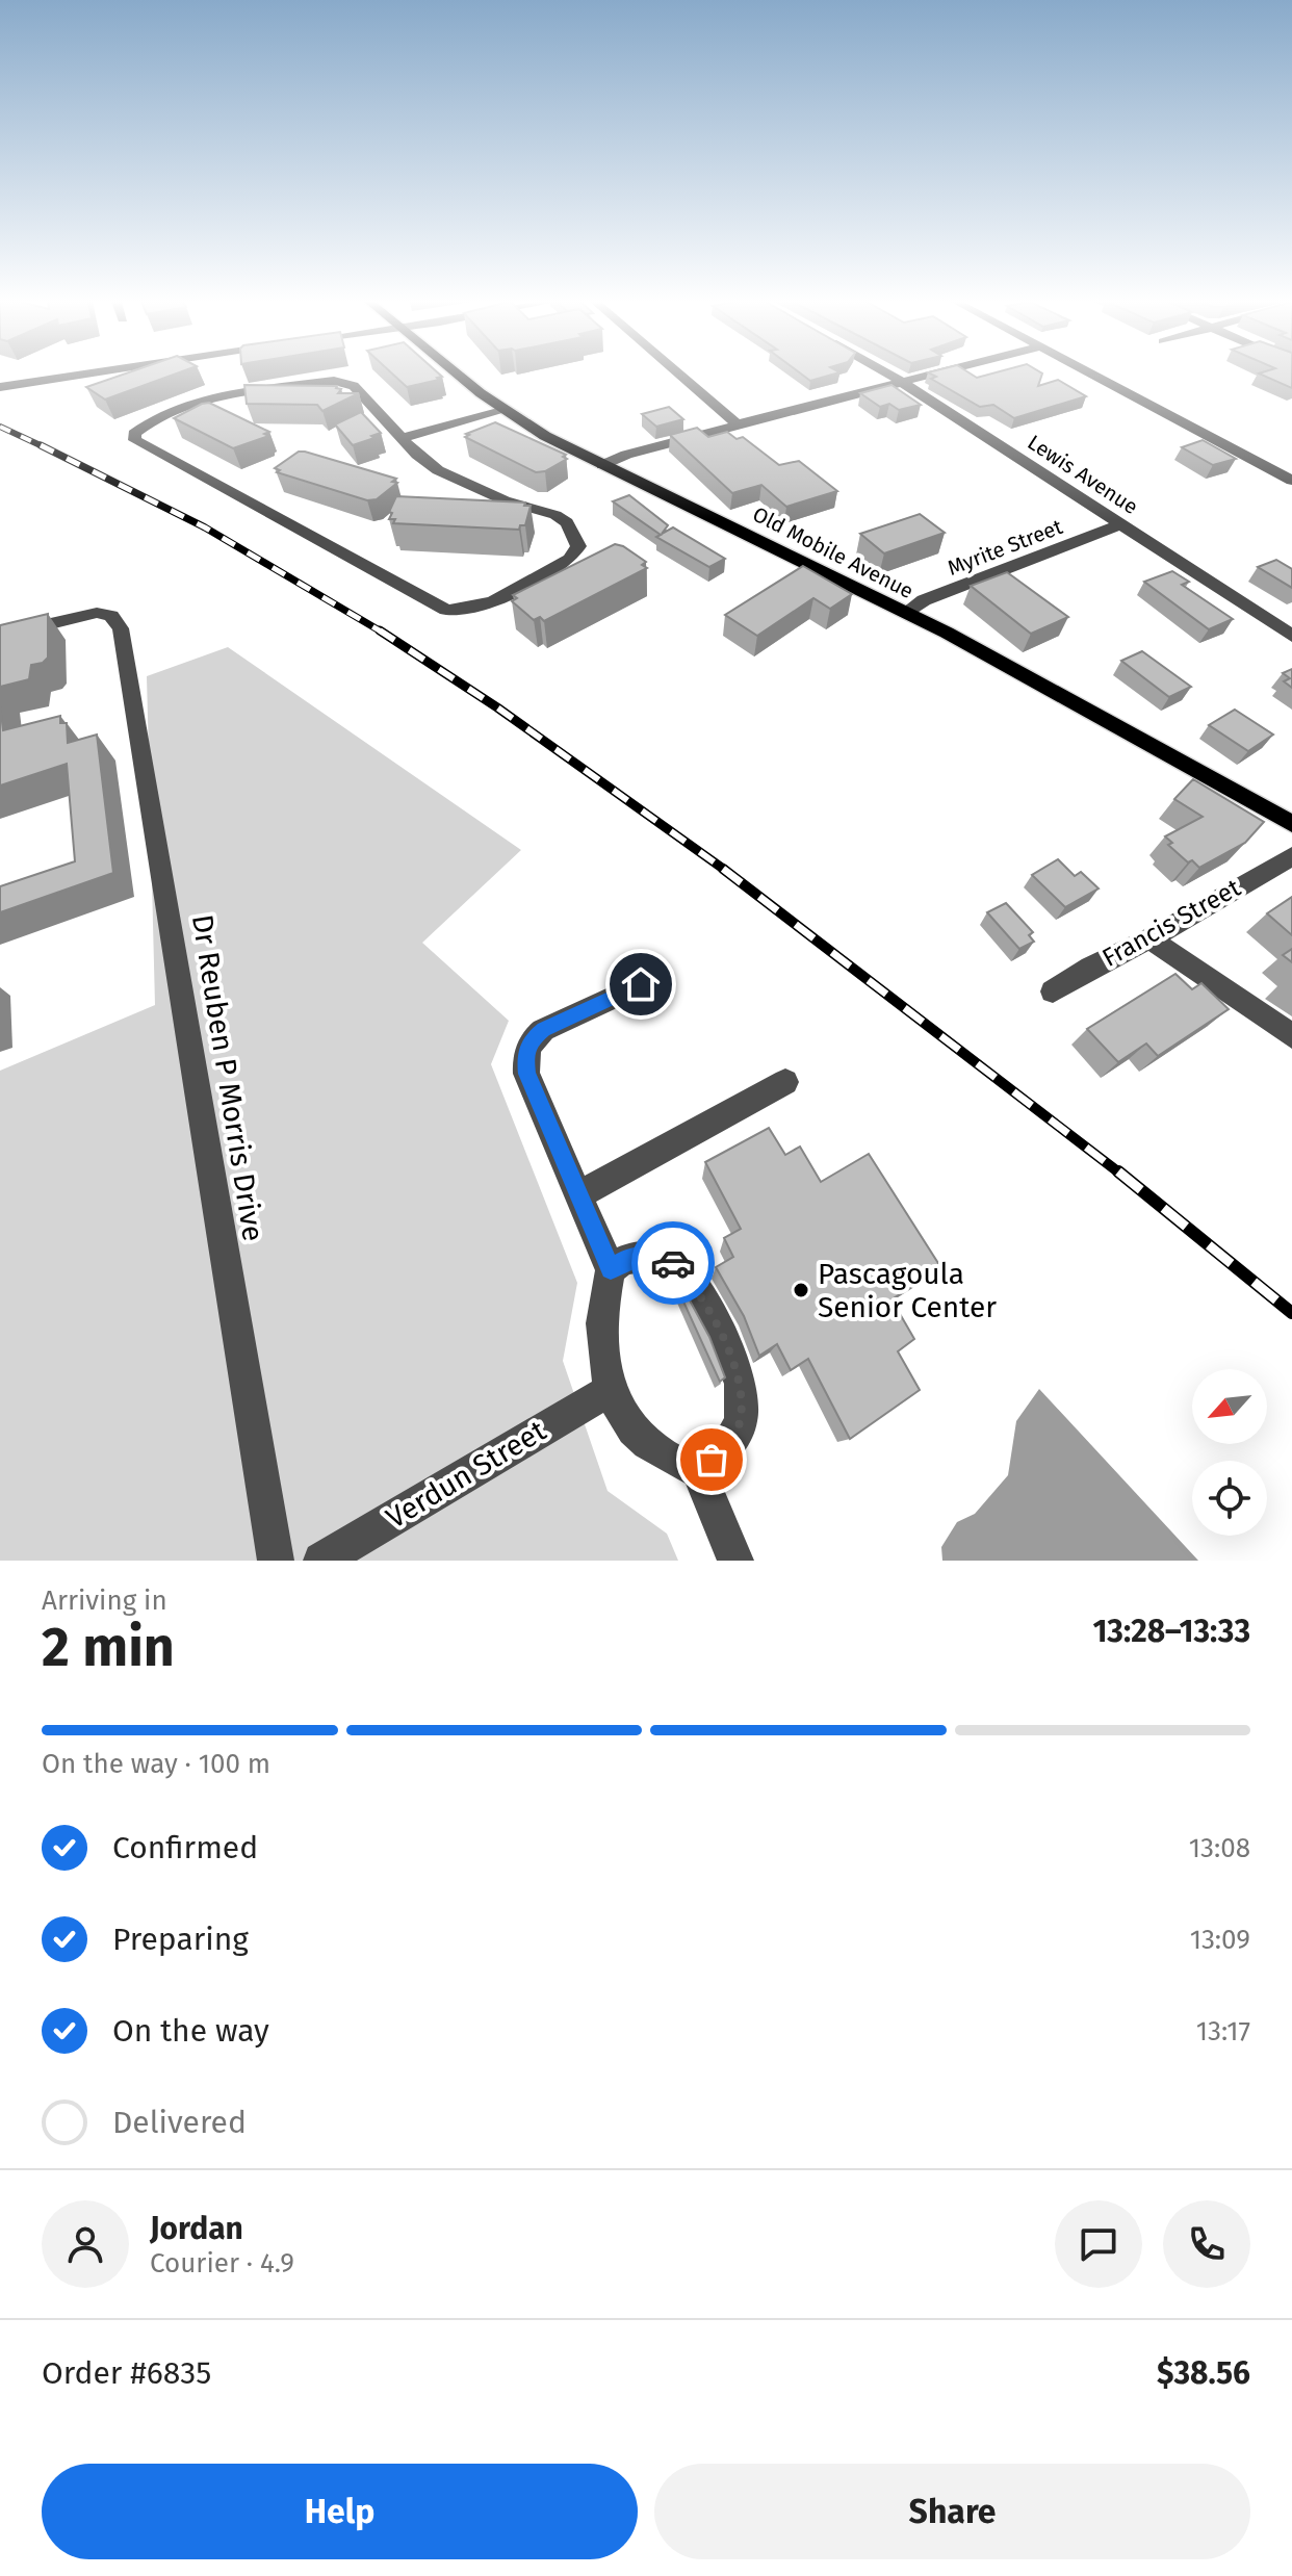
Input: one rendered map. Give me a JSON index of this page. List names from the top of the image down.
{
  "streets": {
    "main road": ["Old Mobile Avenue"],
    "street": [
      "Lewis Avenue",
      "Myrite Street",
      "Francis Street",
      "Dr Reuben P Morris Drive",
      "Verdun Street"
    ]
  },
  "crossings": [
    ["Lewis Avenue", "Myrite Street"],
    ["Myrite Street", "Old Mobile Avenue"]
  ],
  "places": ["Pascagoula Senior Center"],
  "north": "bottom left",
  "page": {
    "heading": ["2 min", "Arriving in", "13:28–13:33"],
    "panel": [
      "Jordan",
      "Courier · 4.9",
      "Order #6835",
      "$38.56"
    ],
    "bar": "On the way · 100 m",
    "list": [
      ["Confirmed", "13:08"],
      ["Preparing", "13:09"],
      ["On the way", "13:17"],
      "Delivered"
    ],
    "buttons": ["Help", "Share"]
  }
}
